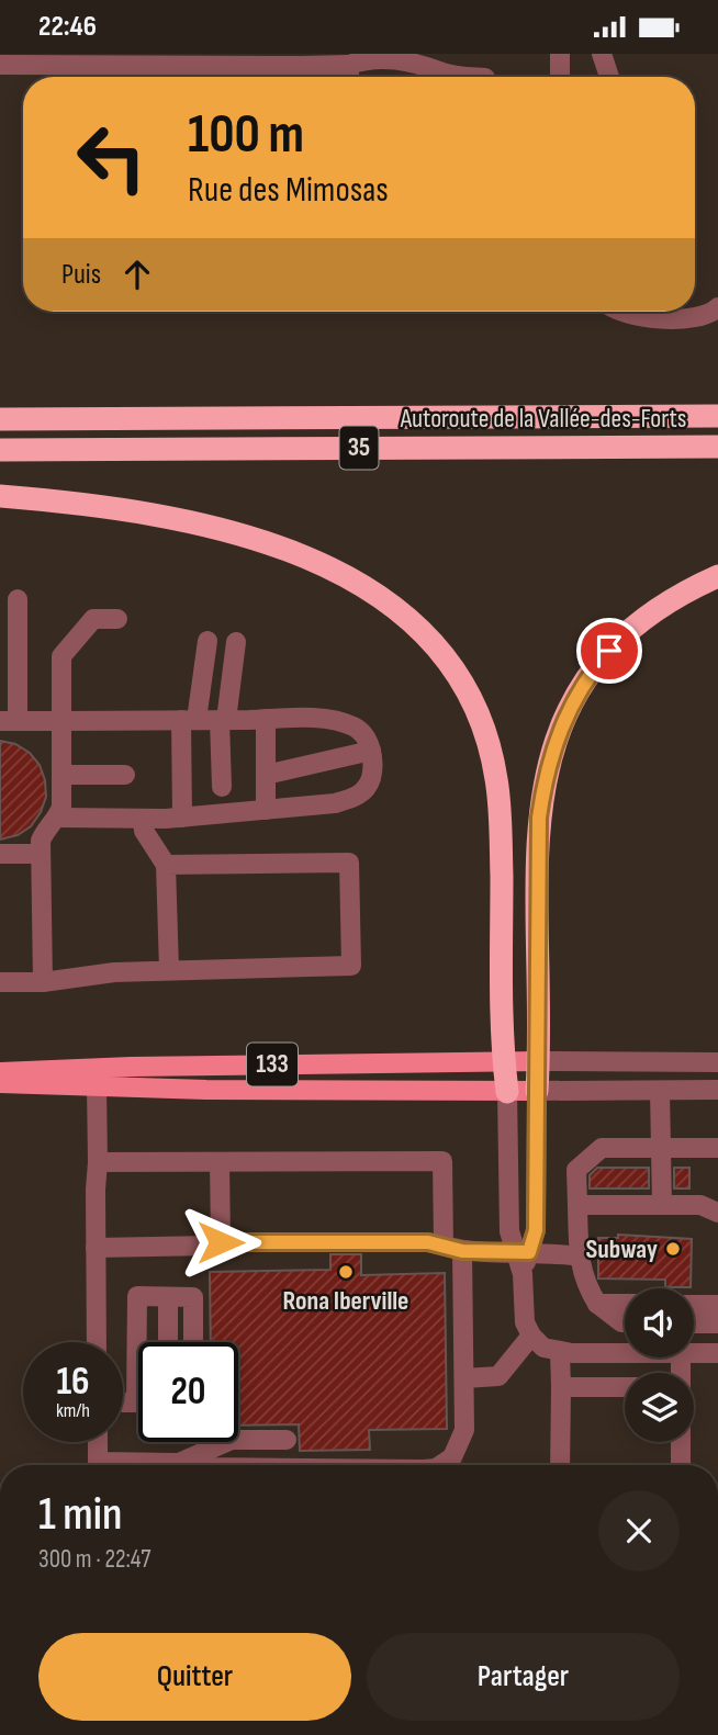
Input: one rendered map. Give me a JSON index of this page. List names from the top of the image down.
{
  "streets": {
    "highway": ["Autoroute de la Vallée-des-Forts", "35"],
    "main road": ["133"]
  },
  "places": ["Subway", "Rona Iberville"],
  "page": {
    "status": "22:46",
    "turn": ["100 m", "Rue des Mimosas"],
    "then": "Puis",
    "speed": "16 km/h",
    "limit": "20",
    "heading": ["1 min", "300 m · 22:47"],
    "buttons": ["Quitter", "Partager"]
  }
}
